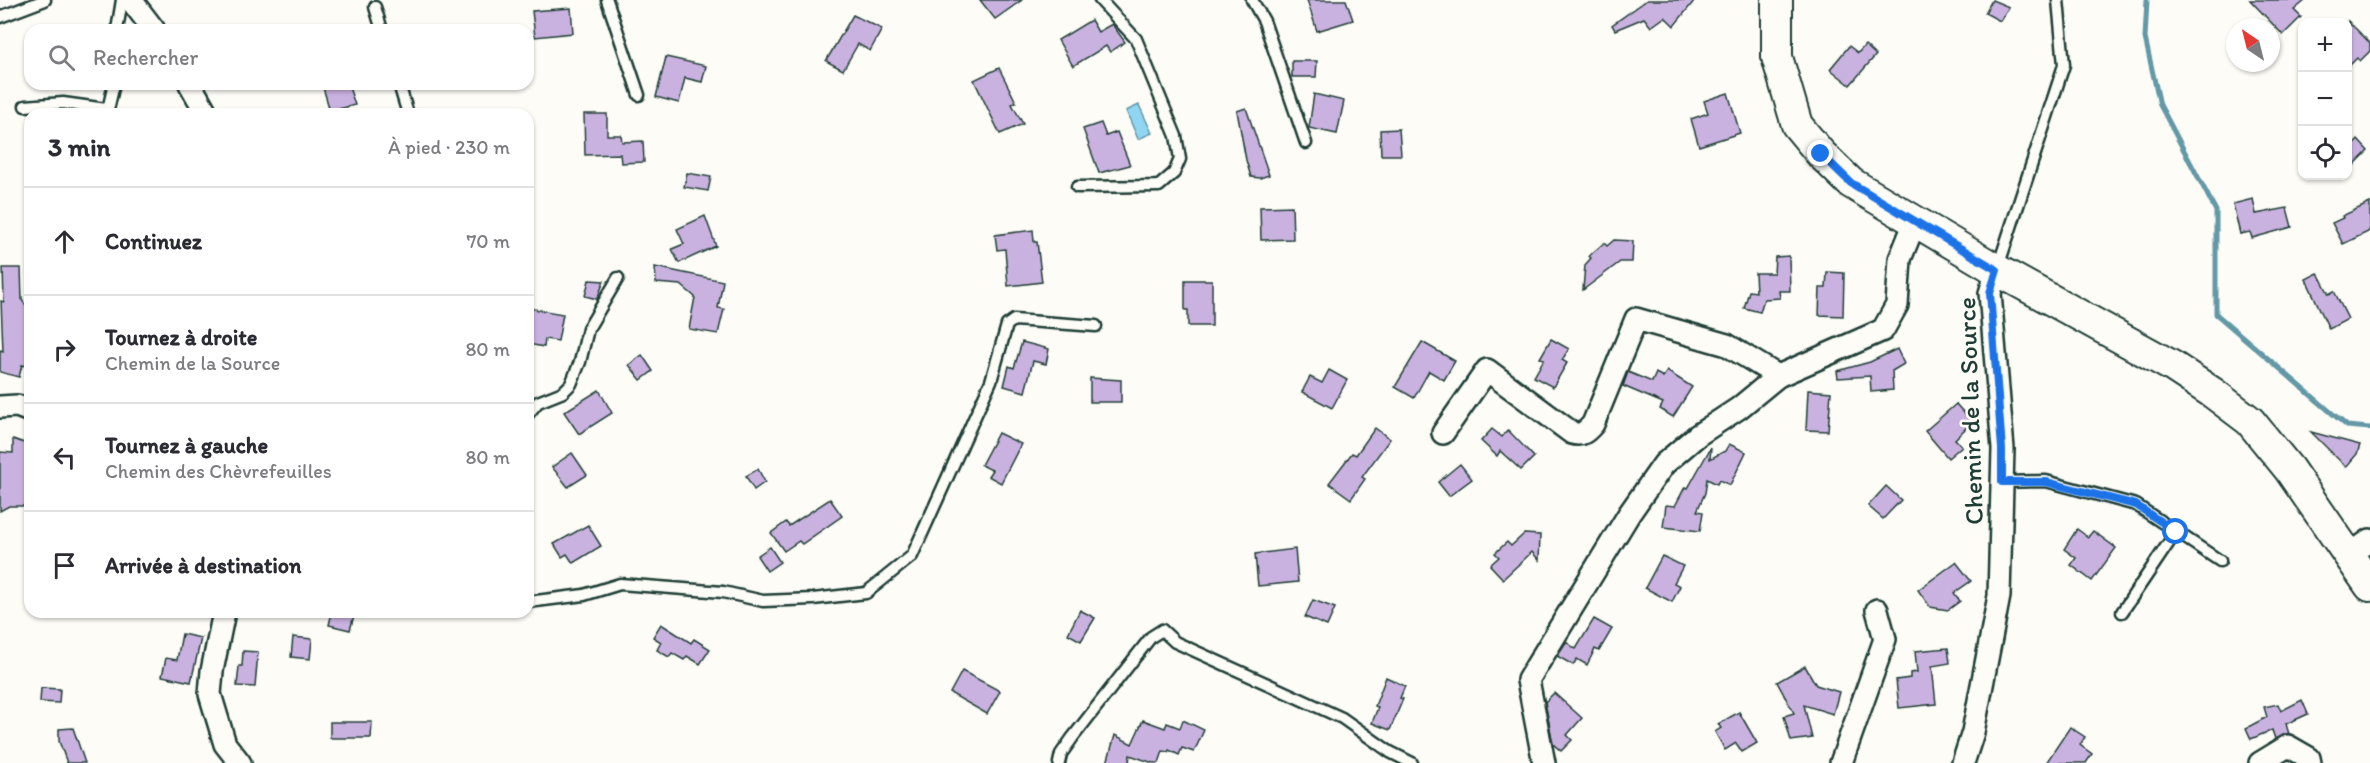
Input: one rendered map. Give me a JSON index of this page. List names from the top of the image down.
{
  "streets": {
    "street": ["Chemin de la Source"]
  },
  "north": "top left",
  "page": {
    "map_buttons": ["+", "−"],
    "search": "Rechercher",
    "heading": ["3 min", "À pied · 230 m"],
    "list": [
      ["Continuez", "70 m"],
      ["Tournez à droite", "Chemin de la Source", "80 m"],
      ["Tournez à gauche", "Chemin des Chèvrefeuilles", "80 m"],
      "Arrivée à destination"
    ]
  }
}
